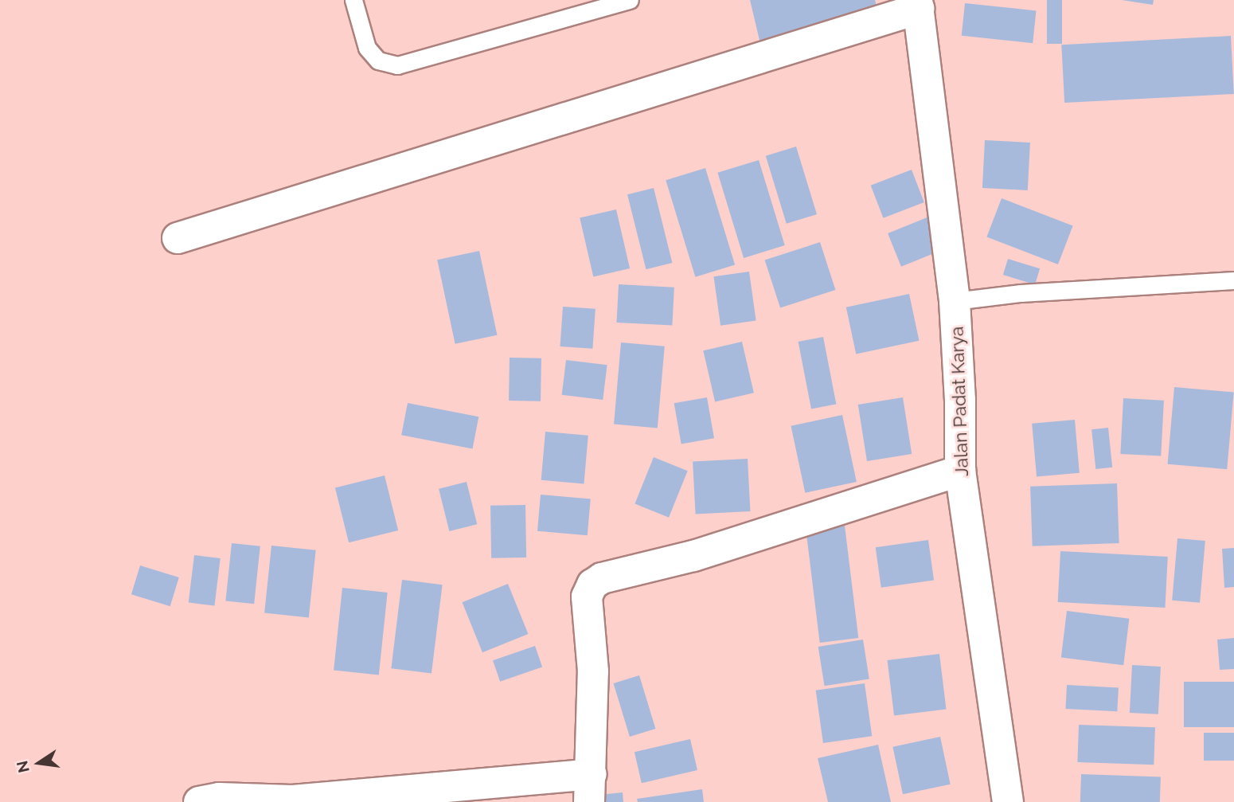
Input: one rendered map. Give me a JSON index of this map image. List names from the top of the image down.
{
  "streets": {
    "street": ["Jalan Padat Karya"]
  },
  "north": "left"
}
